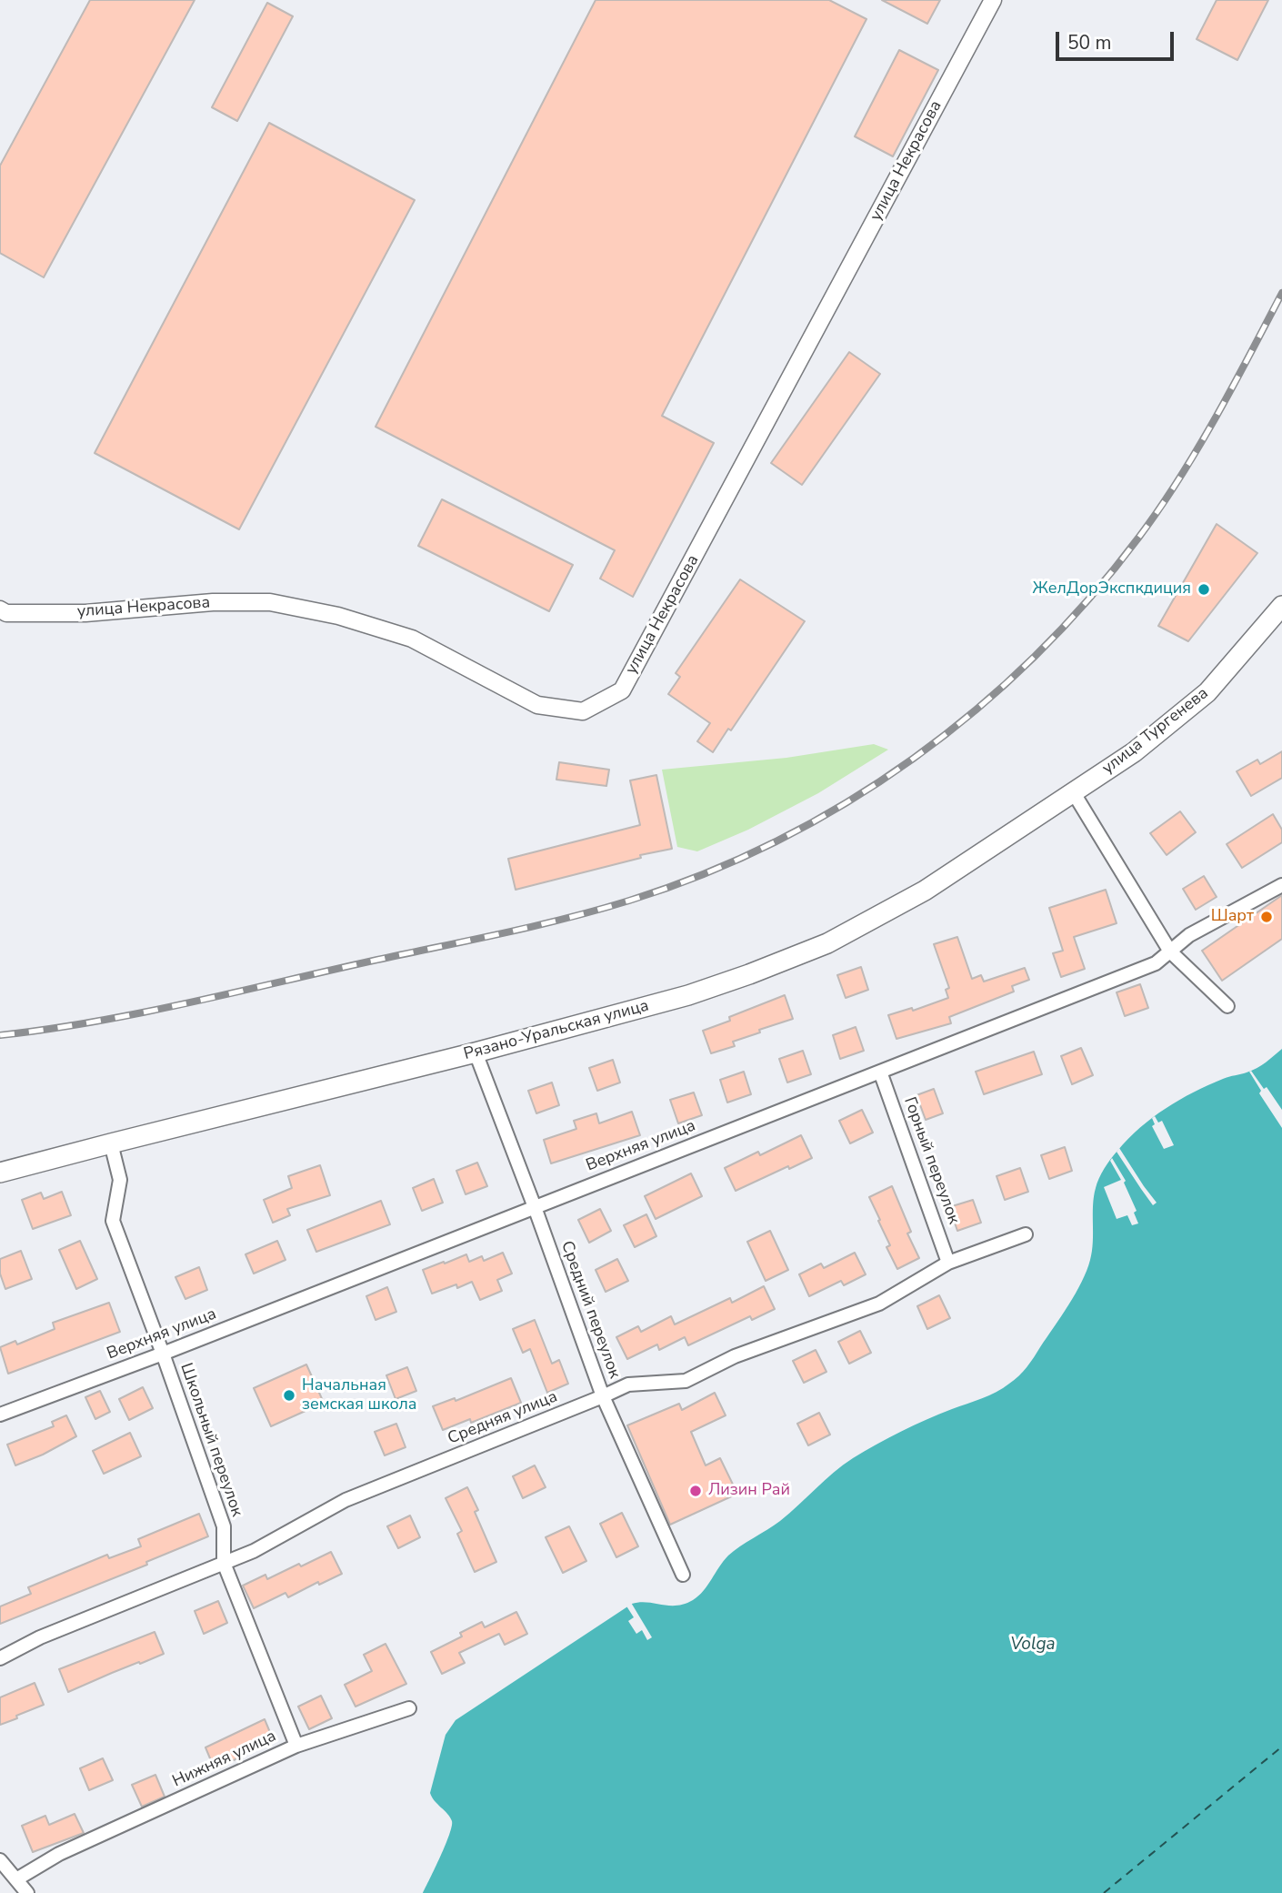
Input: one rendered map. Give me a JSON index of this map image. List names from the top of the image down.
{
  "streets": {
    "main road": ["улица Тургенева", "Рязано-Уральская улица"],
    "street": [
      "улица Некрасова",
      "Верхняя улица",
      "Горный переулок",
      "Средний переулок",
      "Средняя улица",
      "Школьный переулок",
      "Нижняя улица"
    ]
  },
  "crossings": [
    ["улица Тургенева", "Рязано-Уральская улица"],
    ["Рязано-Уральская улица", "Средний переулок"],
    ["Рязано-Уральская улица", "Школьный переулок"],
    ["Верхняя улица", "Горный переулок"],
    ["Верхняя улица", "Средний переулок"],
    ["Верхняя улица", "Школьный переулок"],
    ["Горный переулок", "Средняя улица"],
    ["Средний переулок", "Средняя улица"],
    ["Средняя улица", "Школьный переулок"],
    ["Школьный переулок", "Нижняя улица"]
  ],
  "water": ["Volga"],
  "places": [
    "ЖелДорЭкспкдиция",
    "Шарт",
    "Начальная земская школа",
    "Лизин Рай"
  ],
  "scale_bar": "50 m"
}
